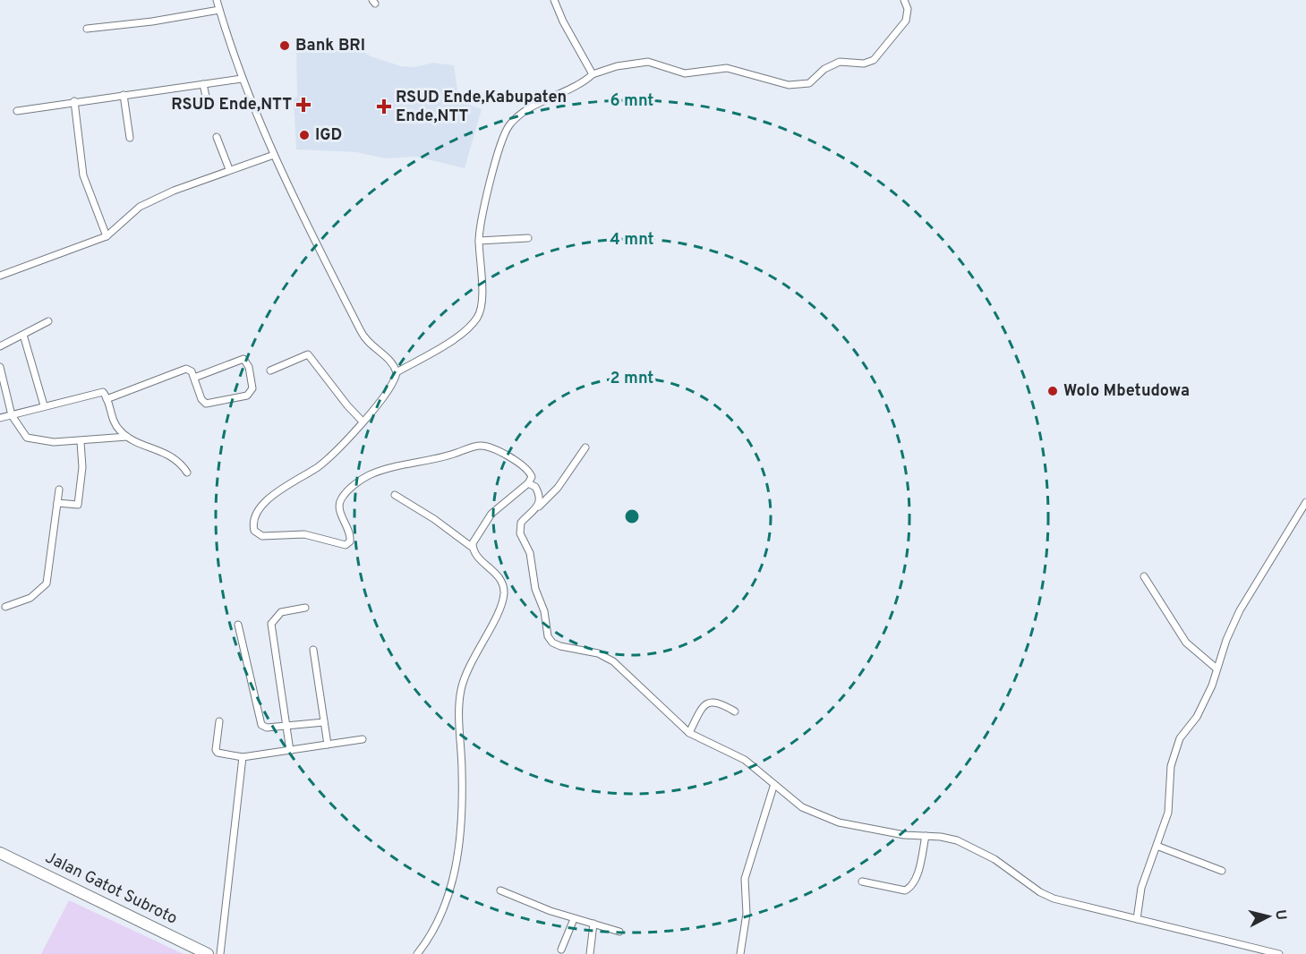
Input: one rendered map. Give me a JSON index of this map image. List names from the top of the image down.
{
  "streets": {
    "highway": ["Jalan Gatot Subroto"]
  },
  "places": {
    "other": ["Bank BRI", "IGD", "Wolo Mbetudowa"],
    "health": ["RSUD Ende,NTT", "RSUD Ende,Kabupaten Ende,NTT"]
  },
  "north": "right",
  "rings": ["6 mnt", "4 mnt", "2 mnt"]
}
